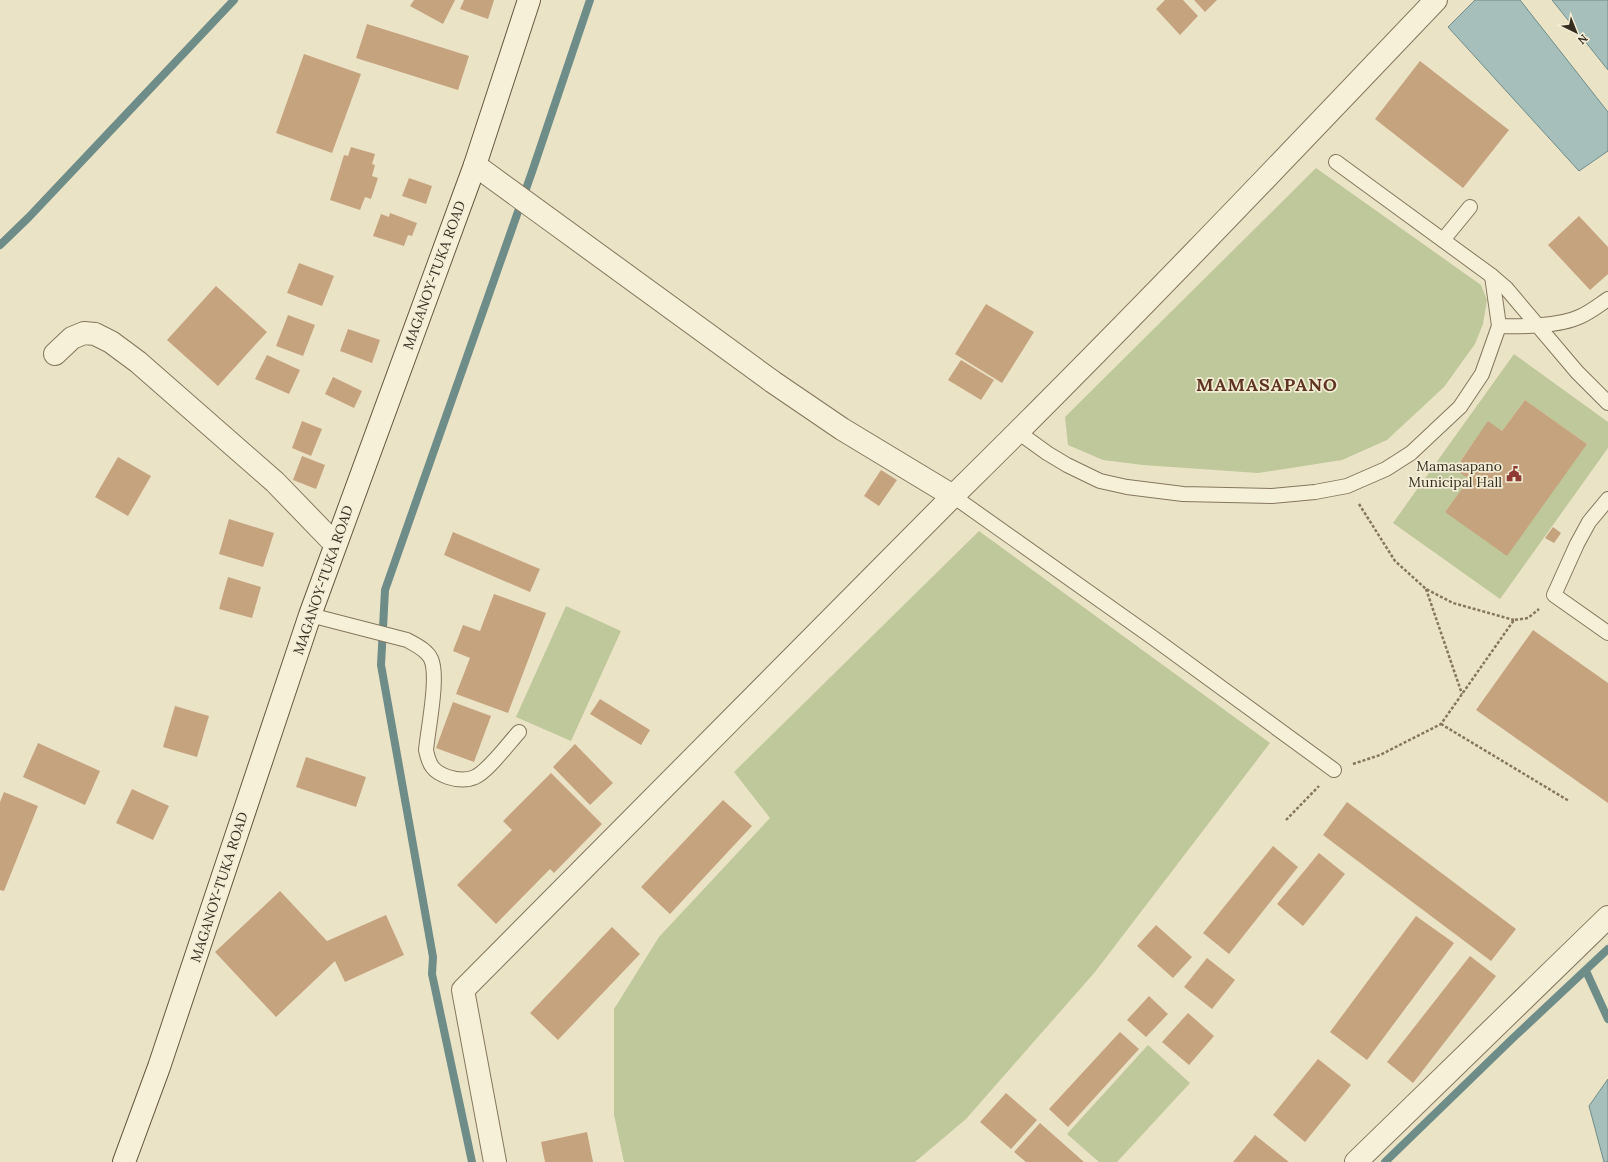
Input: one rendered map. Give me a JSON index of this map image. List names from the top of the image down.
{
  "streets": {
    "street": ["MAGANOY-TUKA ROAD"]
  },
  "districts": ["MAMASAPANO"],
  "places": {
    "public building": ["Mamasapano Municipal Hall"]
  },
  "north": "bottom right"
}
